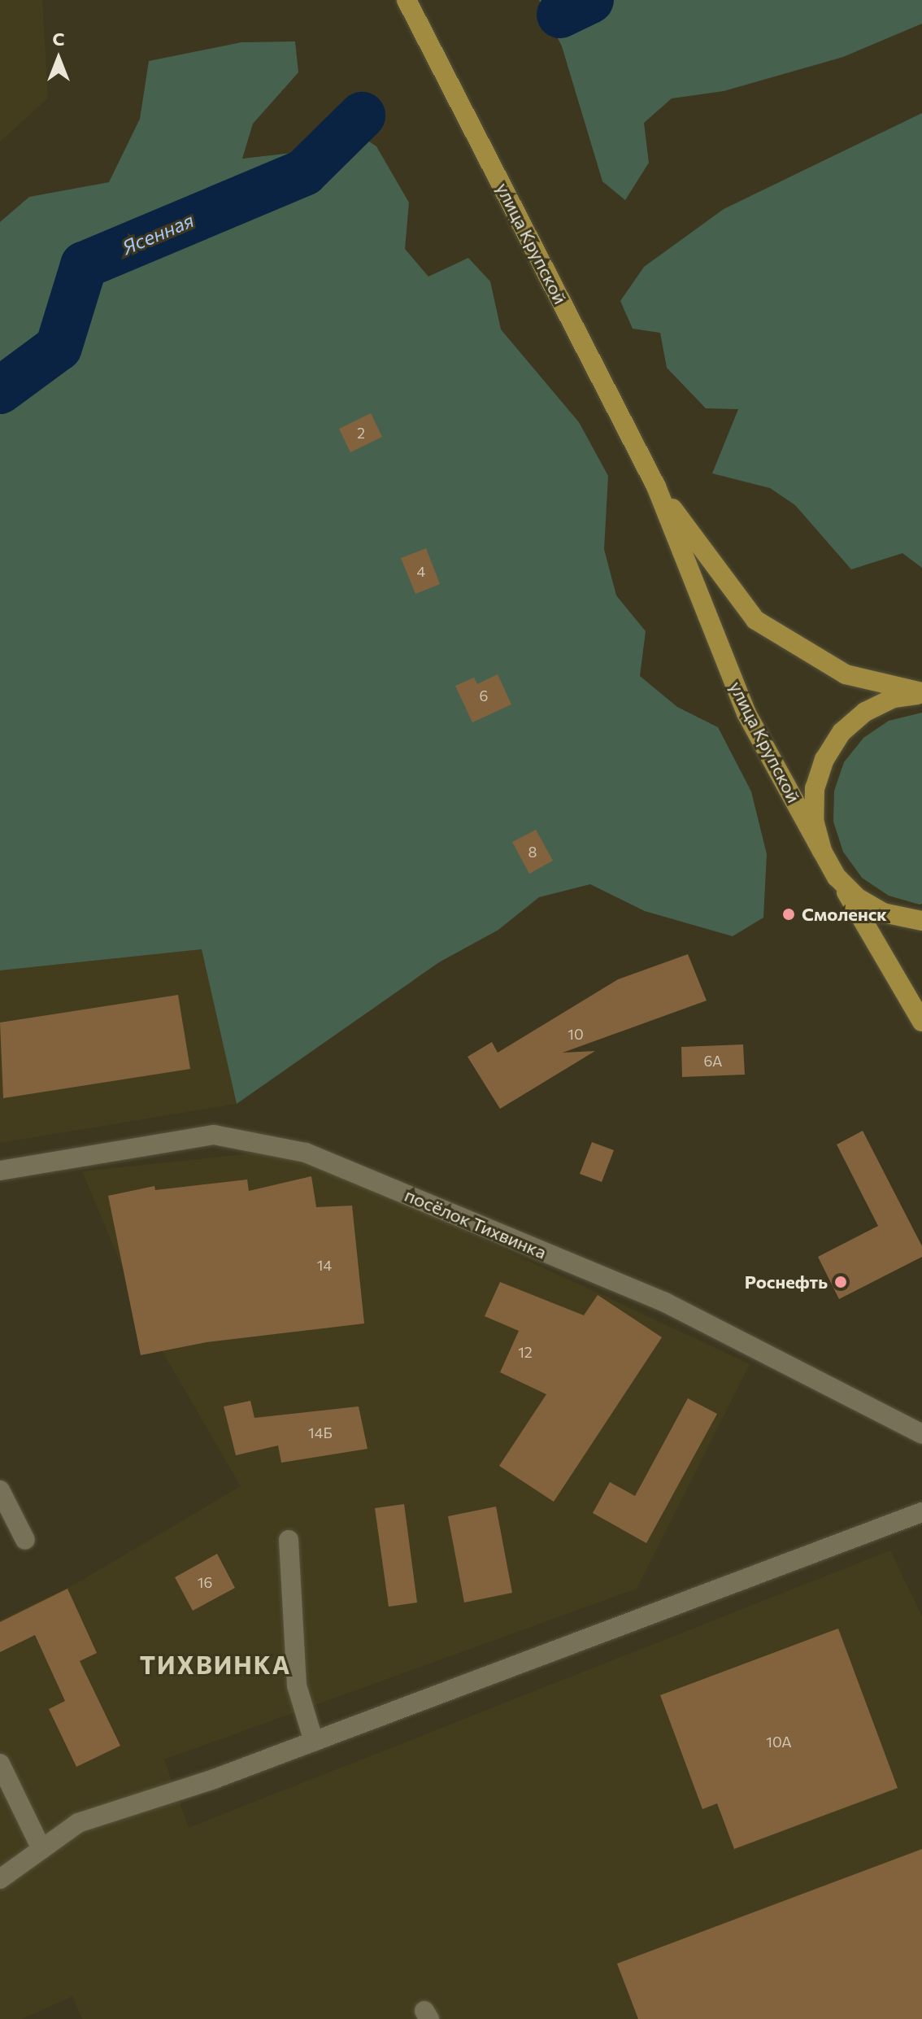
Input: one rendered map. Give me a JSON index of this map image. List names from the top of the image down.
{
  "streets": {
    "main road": ["улица Крупской"],
    "street": ["посёлок Тихвинка"]
  },
  "districts": ["ТИХВИНКА"],
  "water": ["Ясенная"],
  "places": ["Смоленск", "Роснефть"],
  "house_numbers": [
    "2",
    "4",
    "6",
    "8",
    "10",
    "6А",
    "14",
    "12",
    "14Б",
    "16",
    "10А"
  ],
  "north": "top"
}
